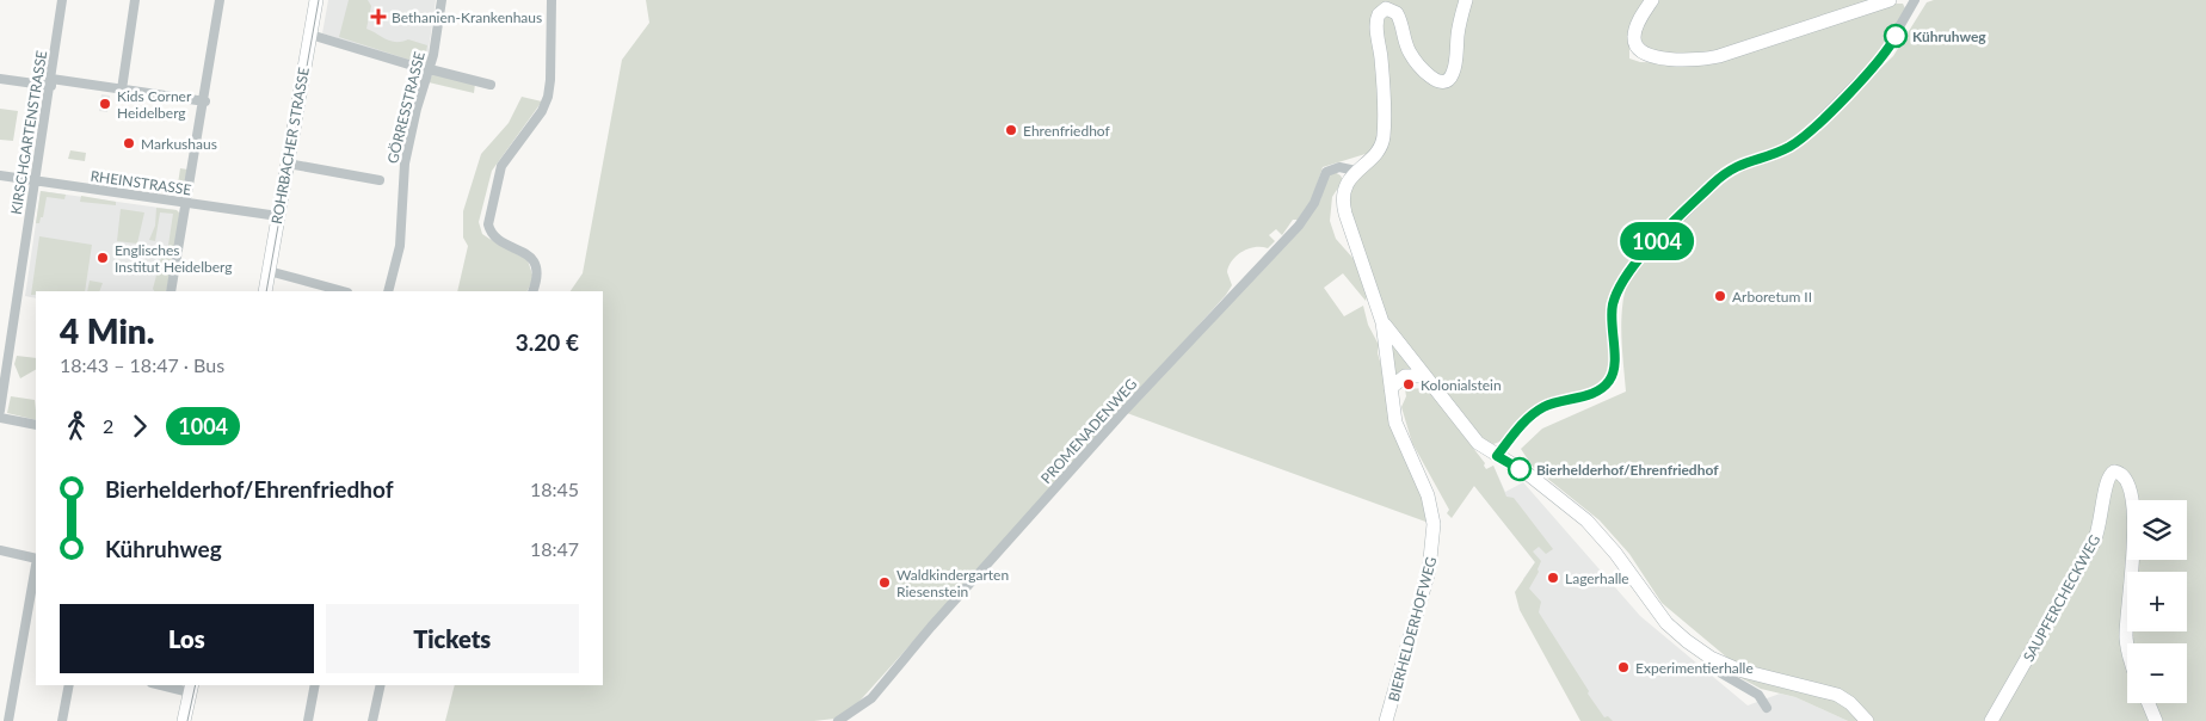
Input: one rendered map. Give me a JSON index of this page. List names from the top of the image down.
{
  "streets": {
    "street": [
      "GÖRRESSTRASSE",
      "KIRSCHGARTENSTRASSE",
      "ROHRBACHER STRASSE",
      "RHEINSTRASSE",
      "PROMENADENWEG",
      "SAUPFERCHECKWEG",
      "BIERHELDERHOFWEG"
    ]
  },
  "crossings": [
    ["KIRSCHGARTENSTRASSE", "RHEINSTRASSE"],
    ["ROHRBACHER STRASSE", "RHEINSTRASSE"],
    ["PROMENADENWEG", "BIERHELDERHOFWEG"]
  ],
  "places": {
    "health": ["Bethanien-Krankenhaus"],
    "other": [
      "Kühruhweg",
      "Kids Corner Heidelberg",
      "Ehrenfriedhof",
      "Markushaus",
      "Englisches Institut Heidelberg",
      "Arboretum II",
      "Kolonialstein",
      "Bierhelderhof/Ehrenfriedhof",
      "Lagerhalle",
      "Waldkindergarten Riesenstein",
      "Experimentierhalle"
    ]
  },
  "lines": ["bus line 1004"],
  "page": {
    "on_map": "1004",
    "heading": ["4 Min.", "18:43 – 18:47 · Bus", "3.20 €"],
    "legs": ["2", "1004"],
    "list": [
      {
        "name": "Bierhelderhof/Ehrenfriedhof",
        "value": "18:45"
      },
      {
        "name": "Kühruhweg",
        "value": "18:47"
      }
    ],
    "map_buttons": ["+", "−"],
    "buttons": ["Los", "Tickets"]
  }
}
